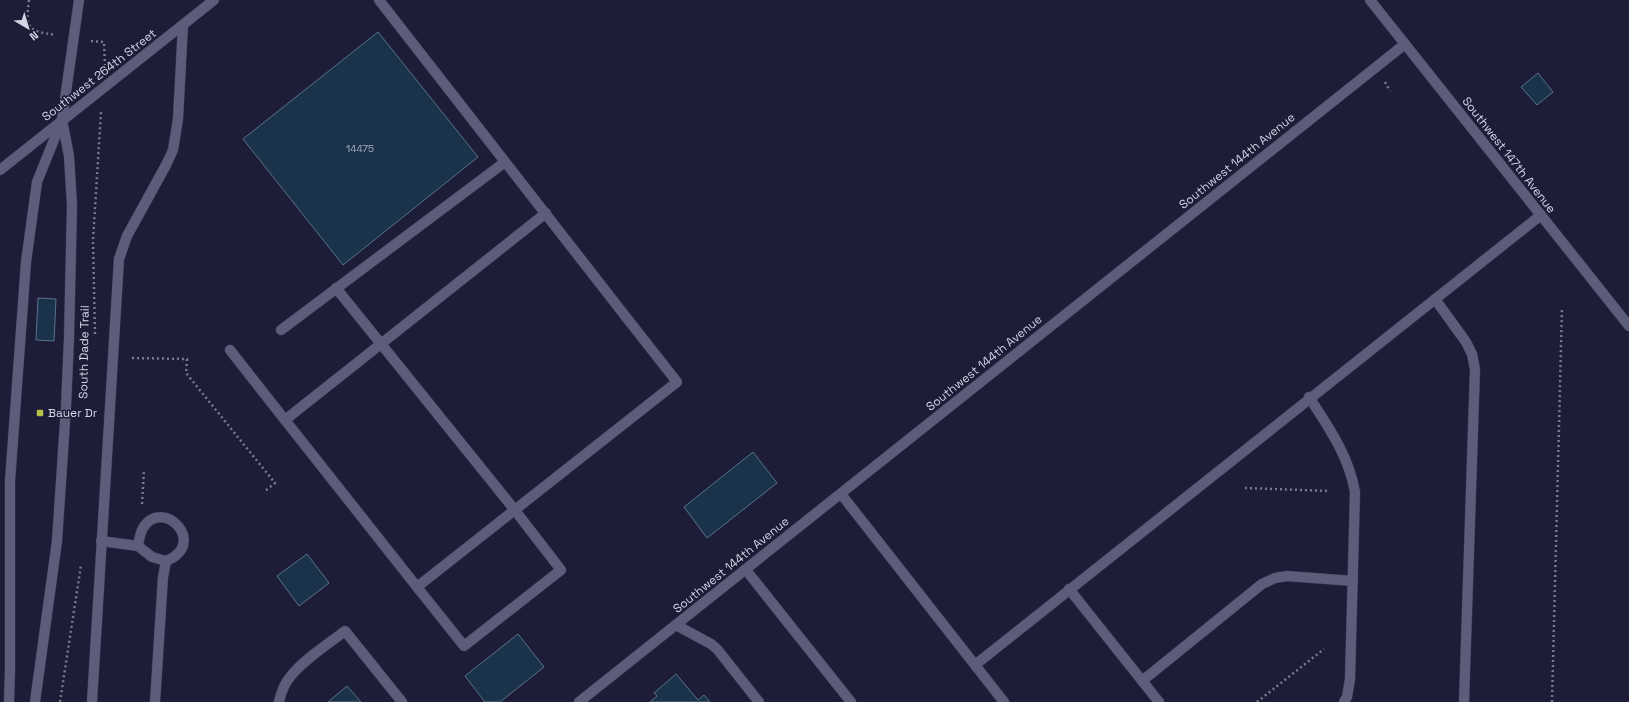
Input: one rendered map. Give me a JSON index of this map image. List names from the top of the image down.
{
  "streets": {
    "street": ["Southwest 264th Street", "Southwest 147th Avenue", "Southwest 144th Avenue"],
    "path": ["South Dade Trail"]
  },
  "crossings": [
    ["Southwest 147th Avenue", "Southwest 144th Avenue"]
  ],
  "places": {
    "transit": ["Bauer Dr"]
  },
  "house_numbers": ["14475"],
  "north": "bottom right"
}
